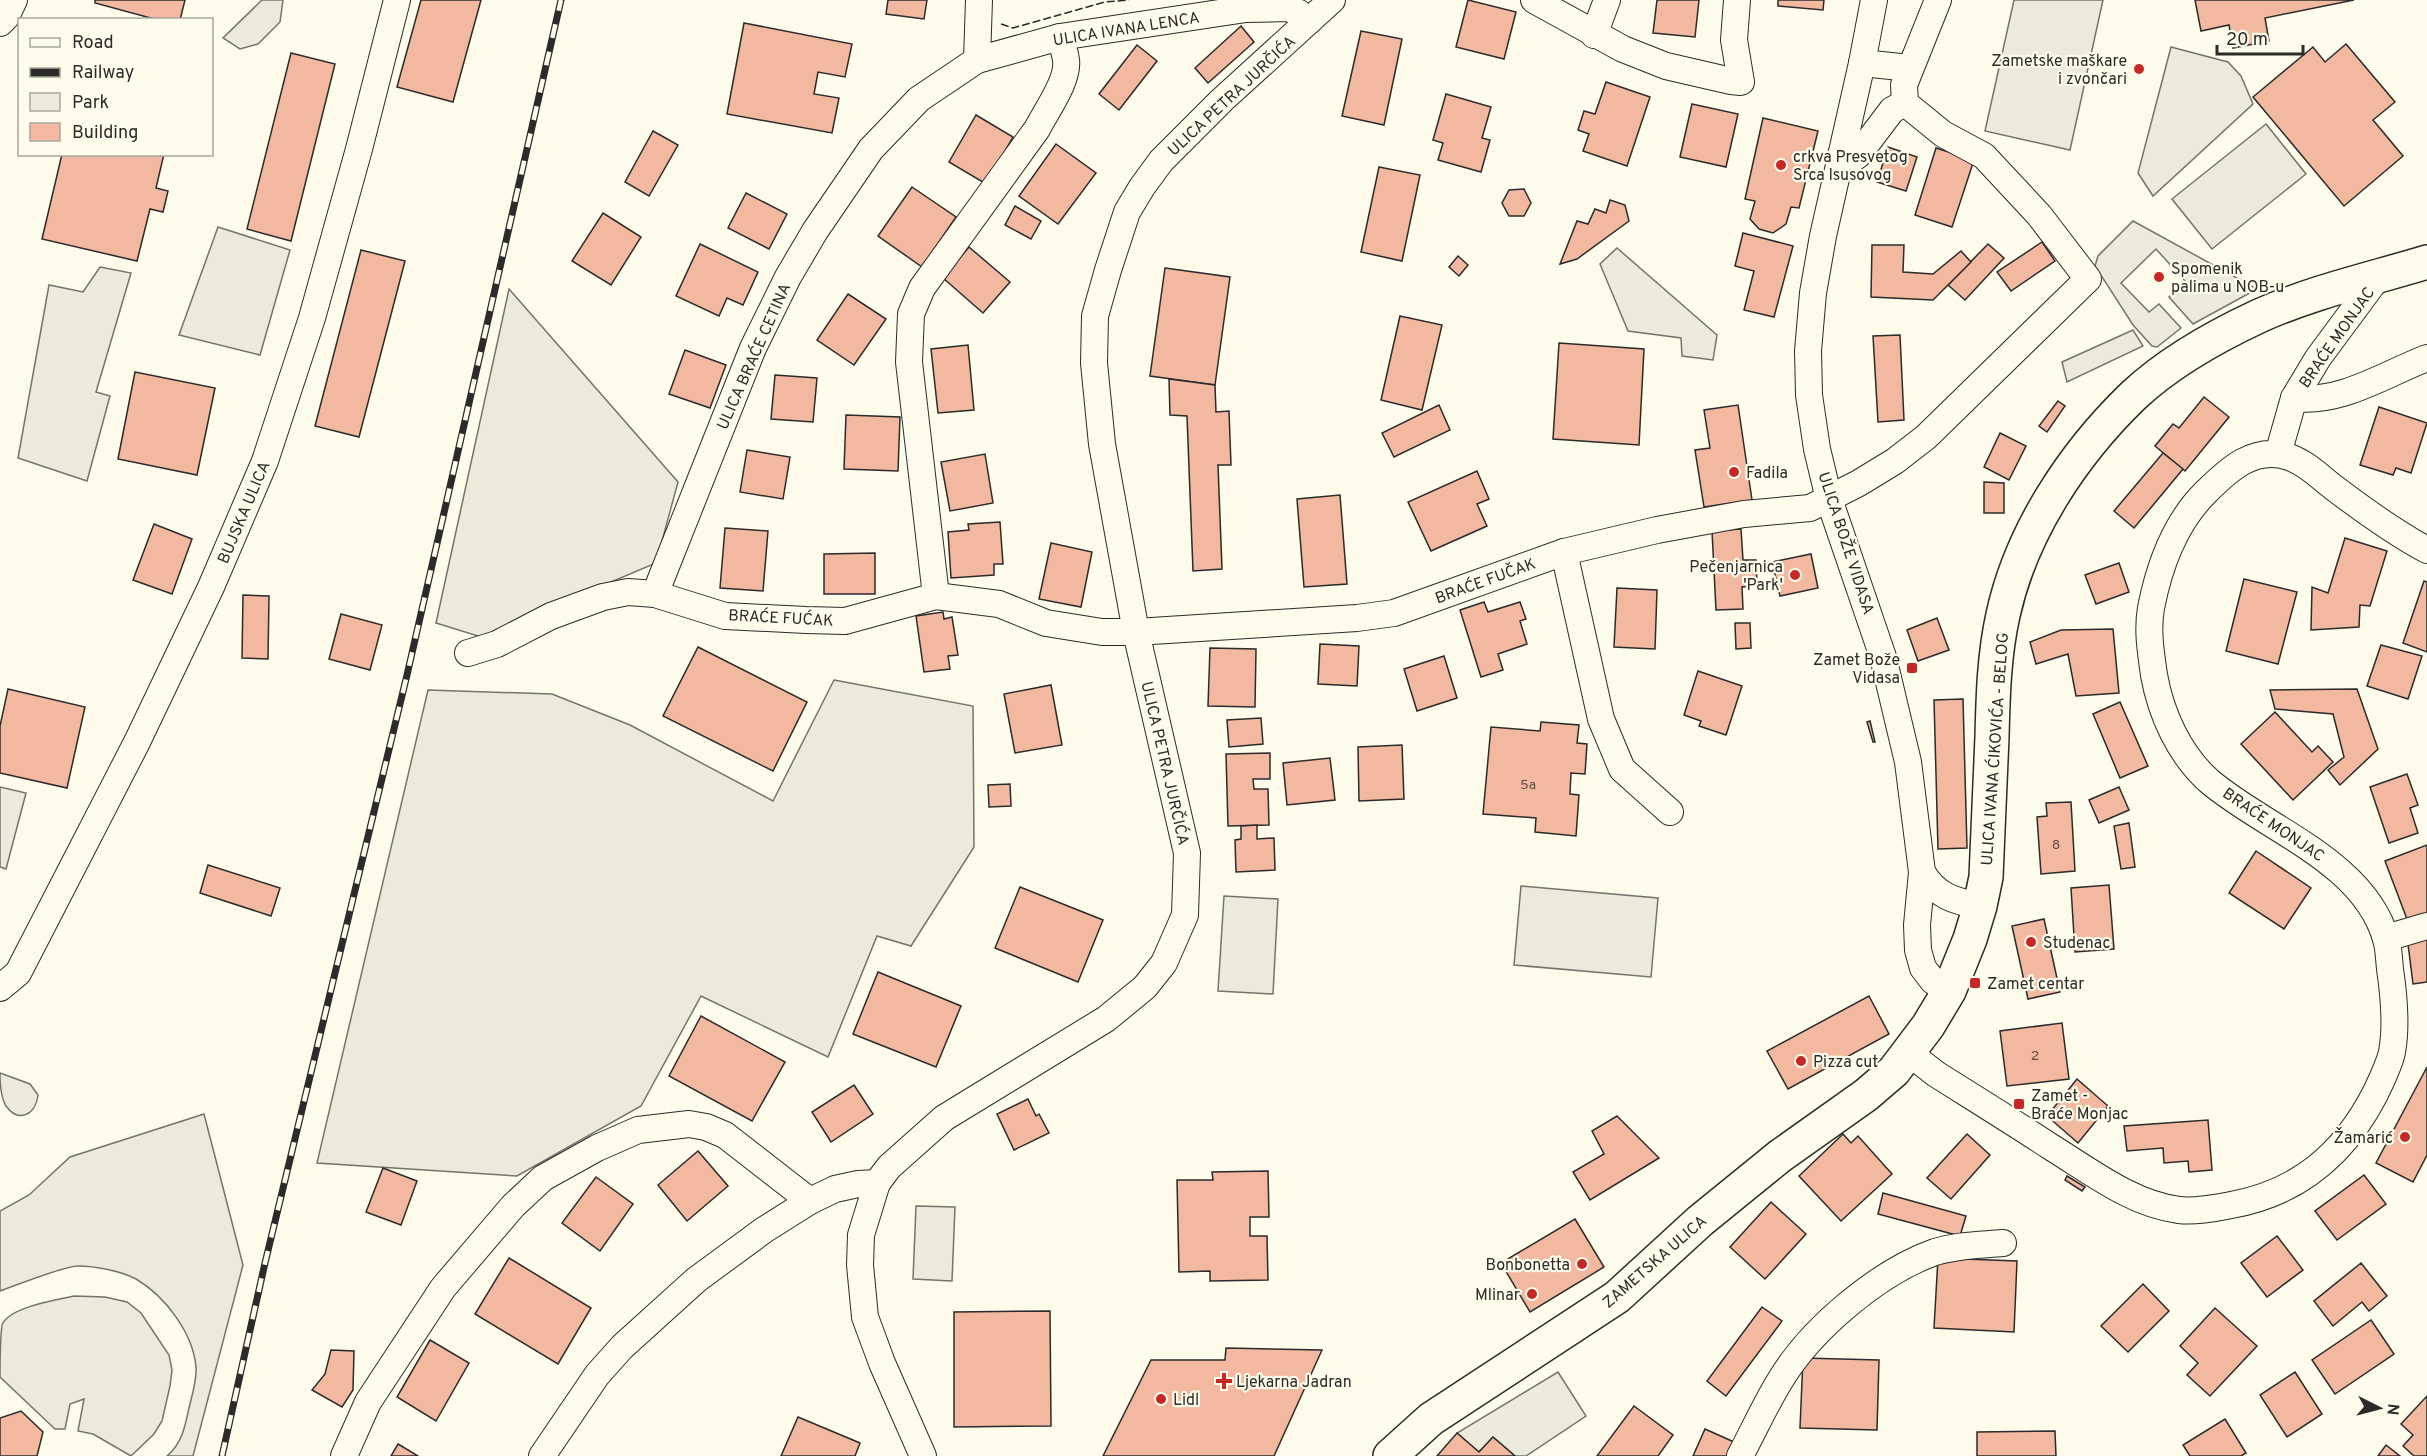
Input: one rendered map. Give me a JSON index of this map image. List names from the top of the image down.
{
  "streets": {
    "main road": ["ULICA IVANA ĆIKOVIĆA - BELOG", "ZAMETSKA ULICA"],
    "street": [
      "ULICA IVANA LENCA",
      "ULICA PETRA JURČIĆA",
      "BRAĆE MONJAC",
      "ULICA BRAĆE CETINA",
      "BUJSKA ULICA",
      "ULICA BOŽE VIDASA",
      "BRAĆE FUČAK",
      "BRAĆE FUĆAK"
    ]
  },
  "crossings": [
    ["ULICA IVANA LENCA", "ULICA PETRA JURČIĆA"],
    ["ULICA IVANA LENCA", "ULICA BRAĆE CETINA"],
    ["ULICA PETRA JURČIĆA", "BRAĆE FUČAK"],
    ["ULICA PETRA JURČIĆA", "BRAĆE FUĆAK"],
    ["BRAĆE MONJAC", "ULICA IVANA ĆIKOVIĆA - BELOG"],
    ["BRAĆE MONJAC", "ZAMETSKA ULICA"],
    ["ULICA BRAĆE CETINA", "BRAĆE FUĆAK"],
    ["ULICA BOŽE VIDASA", "BRAĆE FUČAK"],
    ["ULICA BOŽE VIDASA", "ULICA IVANA ĆIKOVIĆA - BELOG"],
    ["BRAĆE FUČAK", "BRAĆE FUĆAK"],
    ["ULICA IVANA ĆIKOVIĆA - BELOG", "ZAMETSKA ULICA"]
  ],
  "places": {
    "other": [
      "Zametske maškare i zvončari",
      "crkva Presvetog Srca Isusovog",
      "Spomenik palima u NOB-u",
      "Fadila",
      "Pečenjarnica 'Park'",
      "Studenac",
      "Pizza cut",
      "Žamarić",
      "Bonbonetta",
      "Mlinar",
      "Lidl"
    ],
    "transit": ["Zamet Bože Vidasa", "Zamet centar", "Zamet - Braće Monjac"],
    "health": ["Ljekarna Jadran"]
  },
  "house_numbers": ["5a", "8", "2"],
  "legend": [
    "Road",
    "Railway",
    "Park",
    "Building"
  ],
  "scale_bar": "20 m",
  "north": "right"
}
